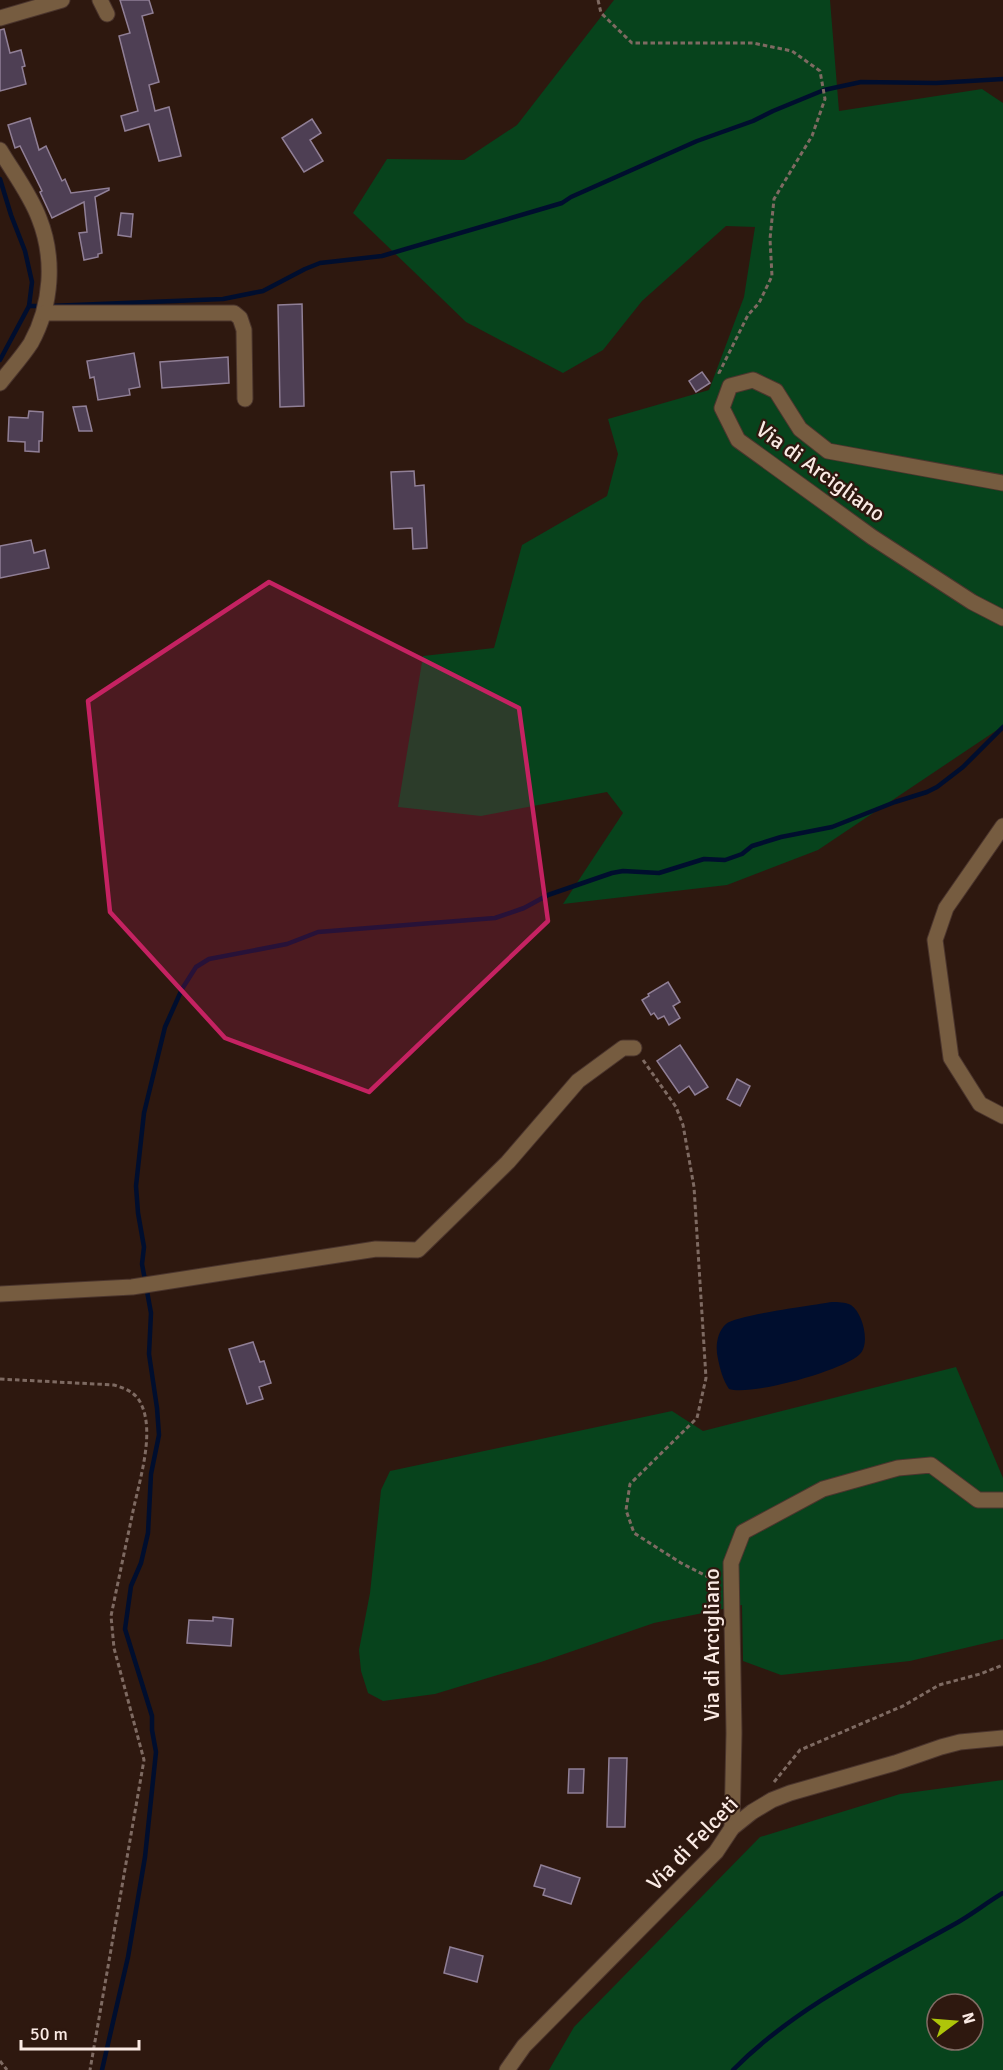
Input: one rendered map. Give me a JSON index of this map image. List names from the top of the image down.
{
  "streets": {
    "street": ["Via di Arcigliano", "Via di Felceti"]
  },
  "crossings": [
    ["Via di Arcigliano", "Via di Felceti"]
  ],
  "scale_bar": "50 m",
  "north": "right"
}
